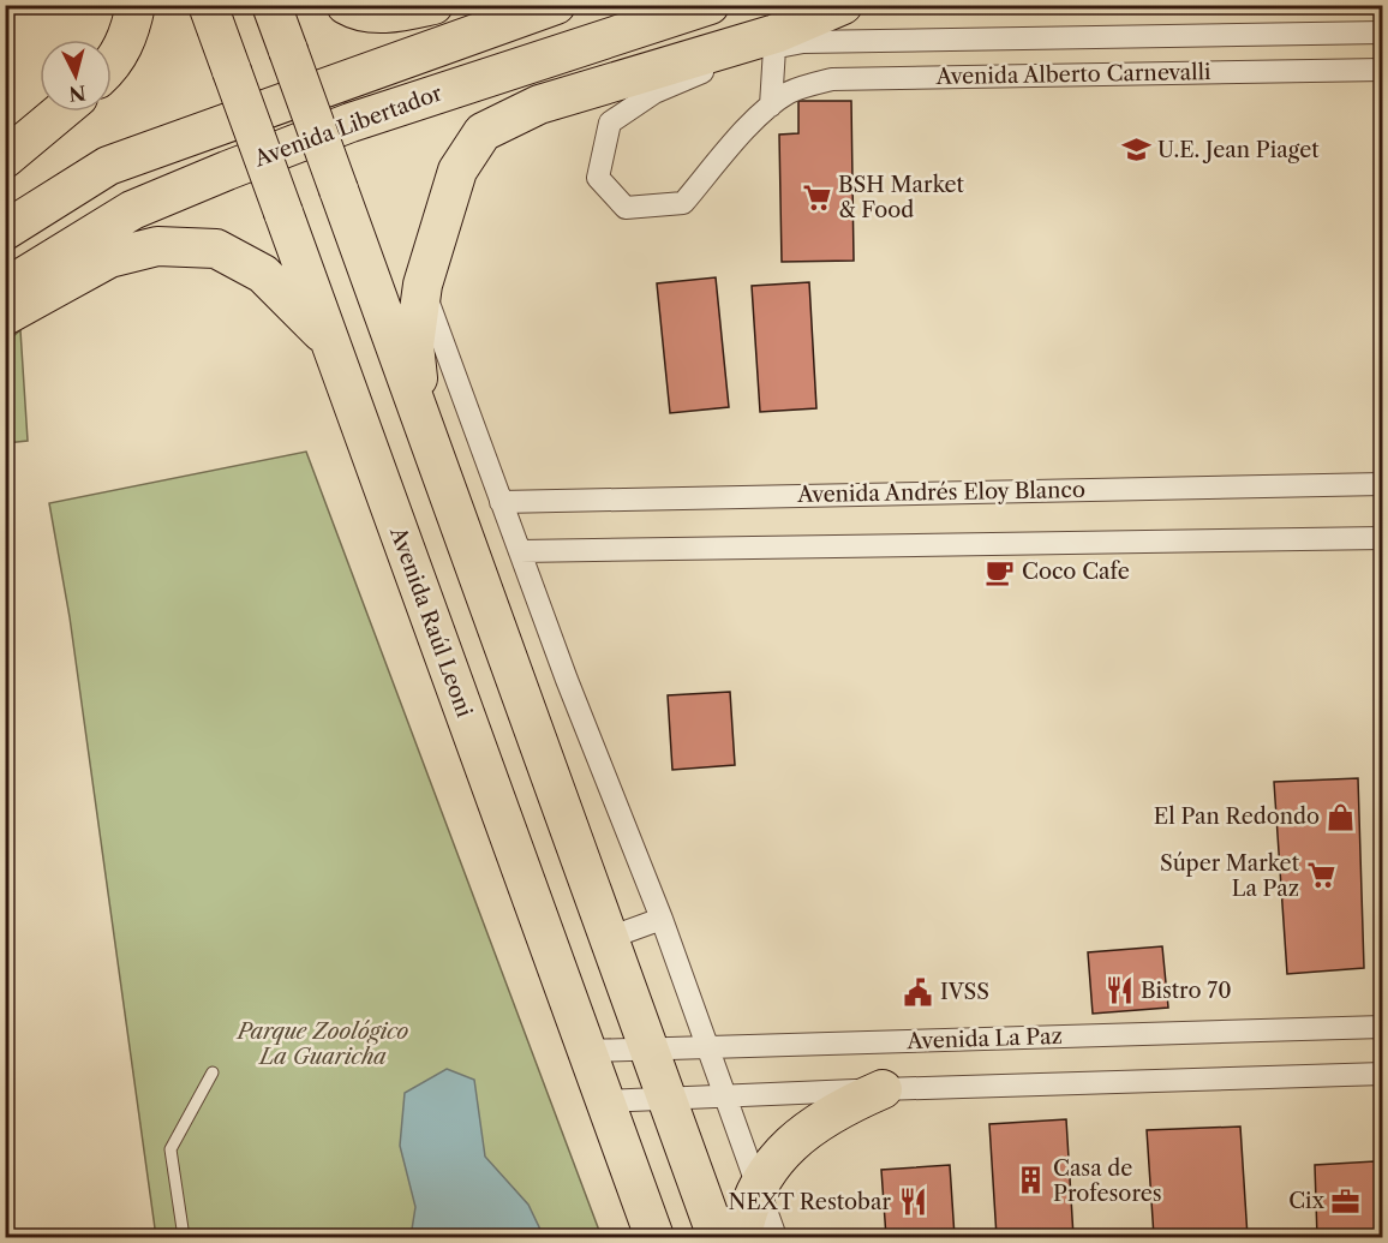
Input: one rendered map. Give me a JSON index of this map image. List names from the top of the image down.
{
  "streets": {
    "highway": ["Avenida Libertador", "Avenida Raúl Leoni"],
    "street": ["Avenida Alberto Carnevalli", "Avenida Andrés Eloy Blanco", "Avenida La Paz"]
  },
  "crossings": [
    ["Avenida Raúl Leoni", "Avenida La Paz"]
  ],
  "parks": ["Parque Zoológico La Guaricha"],
  "places": {
    "school or university": ["U.E. Jean Piaget"],
    "supermarket": ["BSH Market & Food", "Súper Market La Paz"],
    "cafe": ["Coco Cafe"],
    "shop": ["El Pan Redondo"],
    "restaurant": ["Bistro 70", "NEXT Restobar"],
    "public building": ["IVSS"],
    "building": ["Casa de Profesores"],
    "office": ["Cix"]
  },
  "north": "bottom"
}
